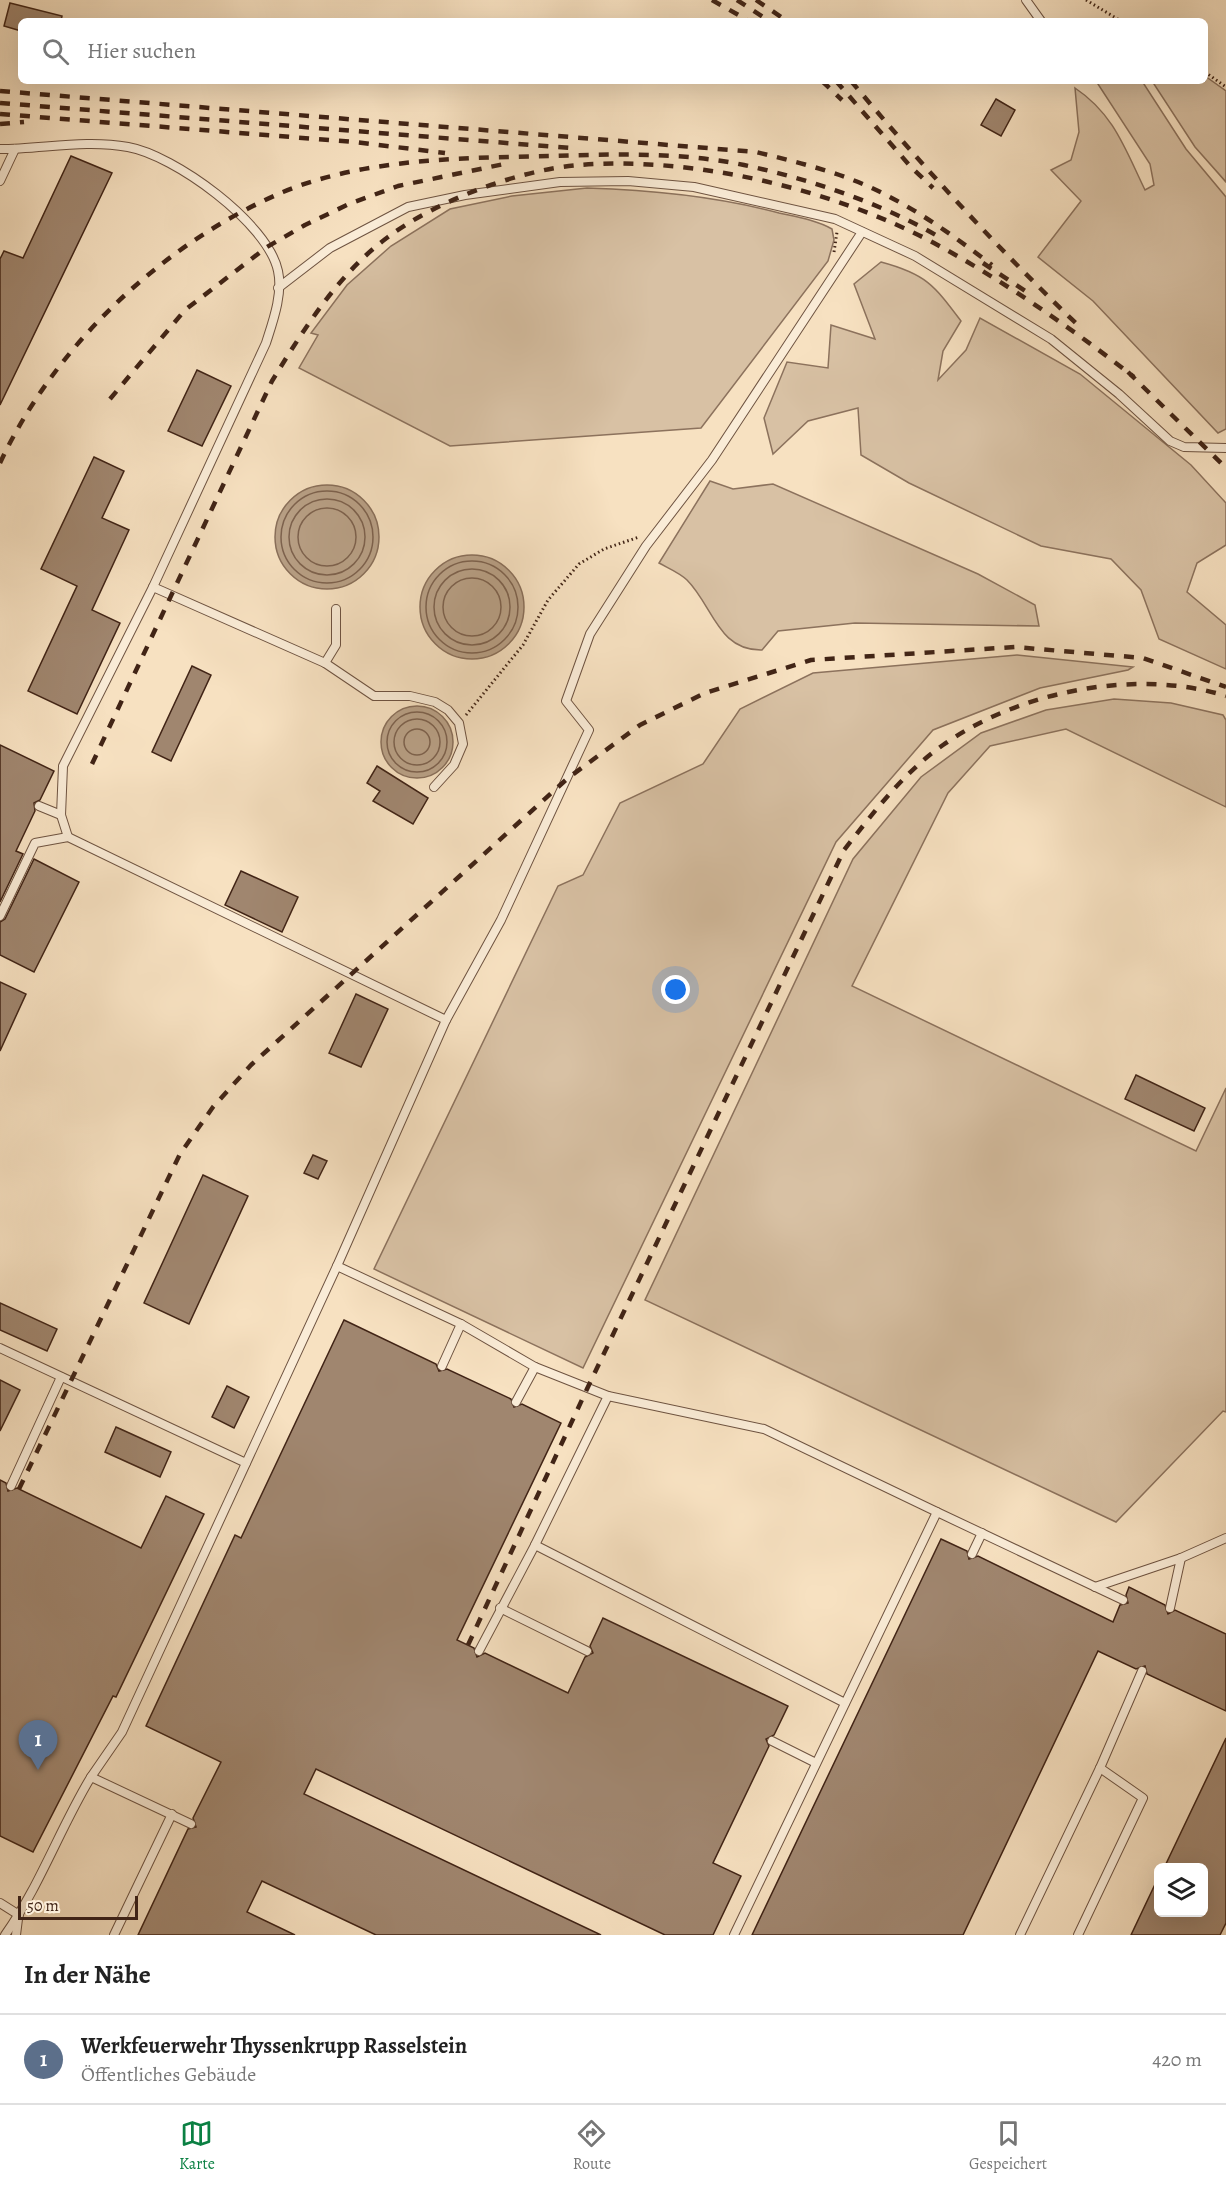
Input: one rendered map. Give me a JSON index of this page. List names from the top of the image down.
{
  "scale_bar": "50 m",
  "page": {
    "search": "Hier suchen",
    "pins": "1",
    "scale": "50 m",
    "heading": "In der Nähe",
    "list": [
      {
        "mark": "1",
        "name": "Werkfeuerwehr Thyssenkrupp Rasselstein",
        "note": "Öffentliches Gebäude",
        "value": "420 m"
      }
    ],
    "nav": ["Karte", "Route", "Gespeichert"]
  }
}
